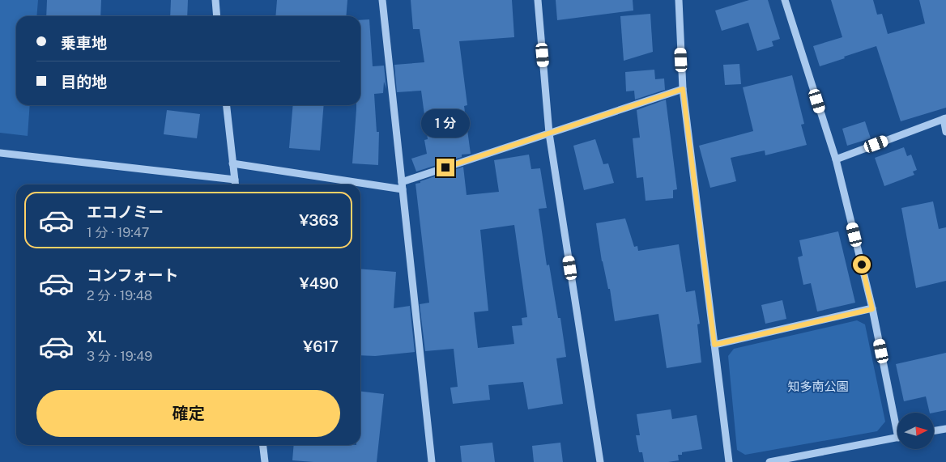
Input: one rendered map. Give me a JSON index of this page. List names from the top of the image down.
{
  "parks": ["知多南公園"],
  "north": "right",
  "page": {
    "banner": ["乗車地", "目的地"],
    "bubble": "1 分",
    "list": [
      {
        "name": "エコノミー",
        "note": "1 分 · 19:47",
        "value": "¥363"
      },
      {
        "name": "コンフォート",
        "note": "2 分 · 19:48",
        "value": "¥490"
      },
      {
        "name": "XL",
        "note": "3 分 · 19:49",
        "value": "¥617"
      }
    ],
    "buttons": "確定"
  }
}
